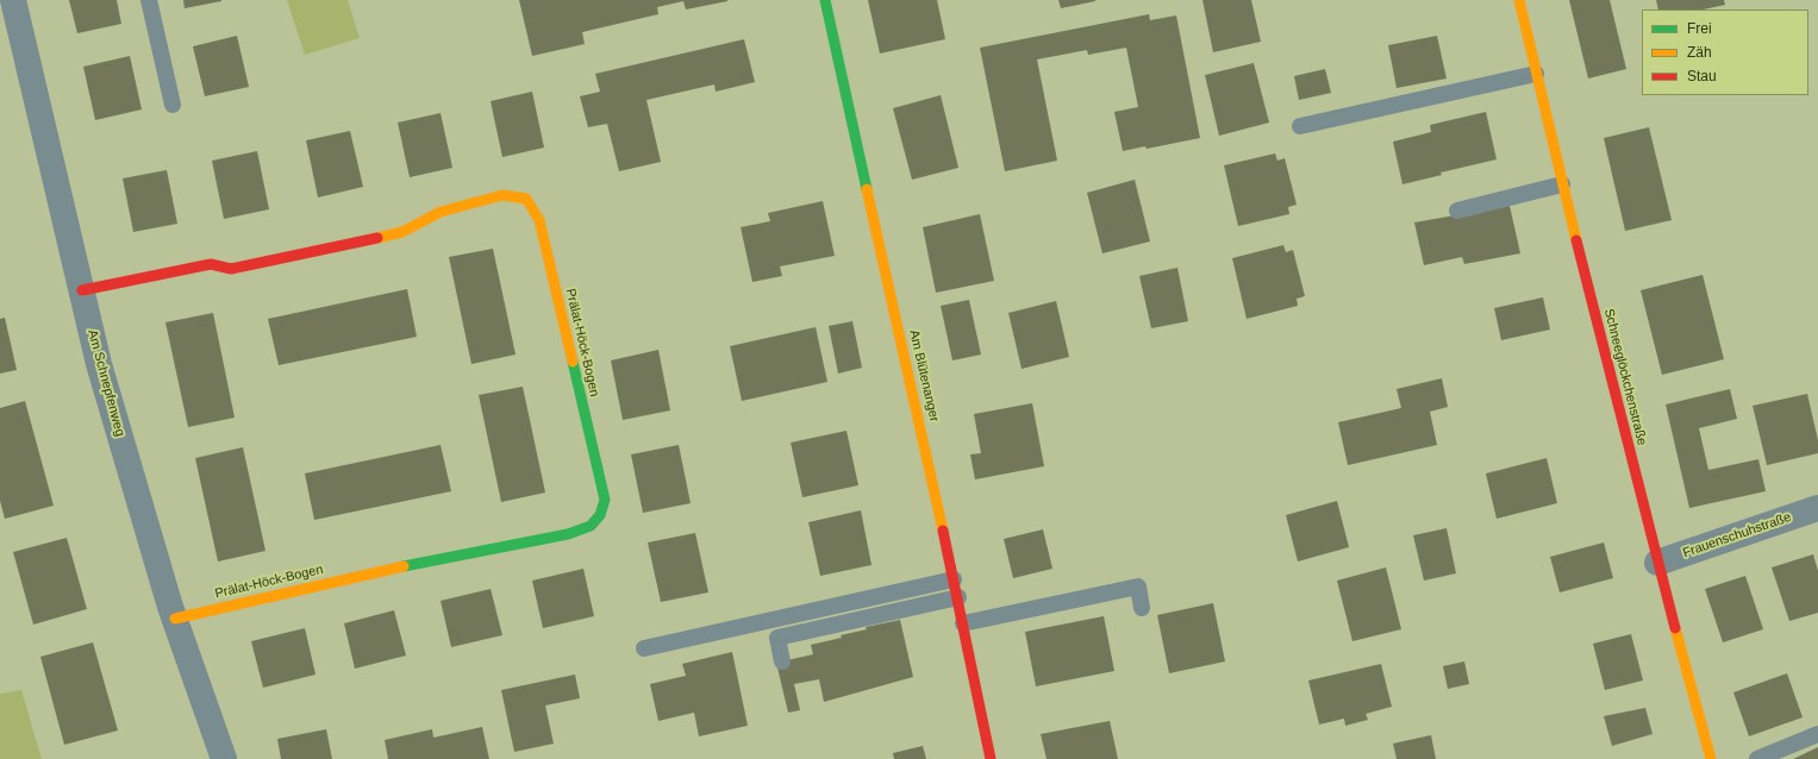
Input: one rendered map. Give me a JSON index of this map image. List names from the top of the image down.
{
  "streets": {
    "street": [
      "Prälat-Höck-Bogen",
      "Am Blütenanger",
      "Schneeglöckchenstraße",
      "Am Schnepfenweg",
      "Frauenschuhstraße"
    ]
  },
  "crossings": [
    ["Prälat-Höck-Bogen", "Am Schnepfenweg"],
    ["Schneeglöckchenstraße", "Frauenschuhstraße"]
  ],
  "legend": ["Frei", "Zäh", "Stau"]
}
